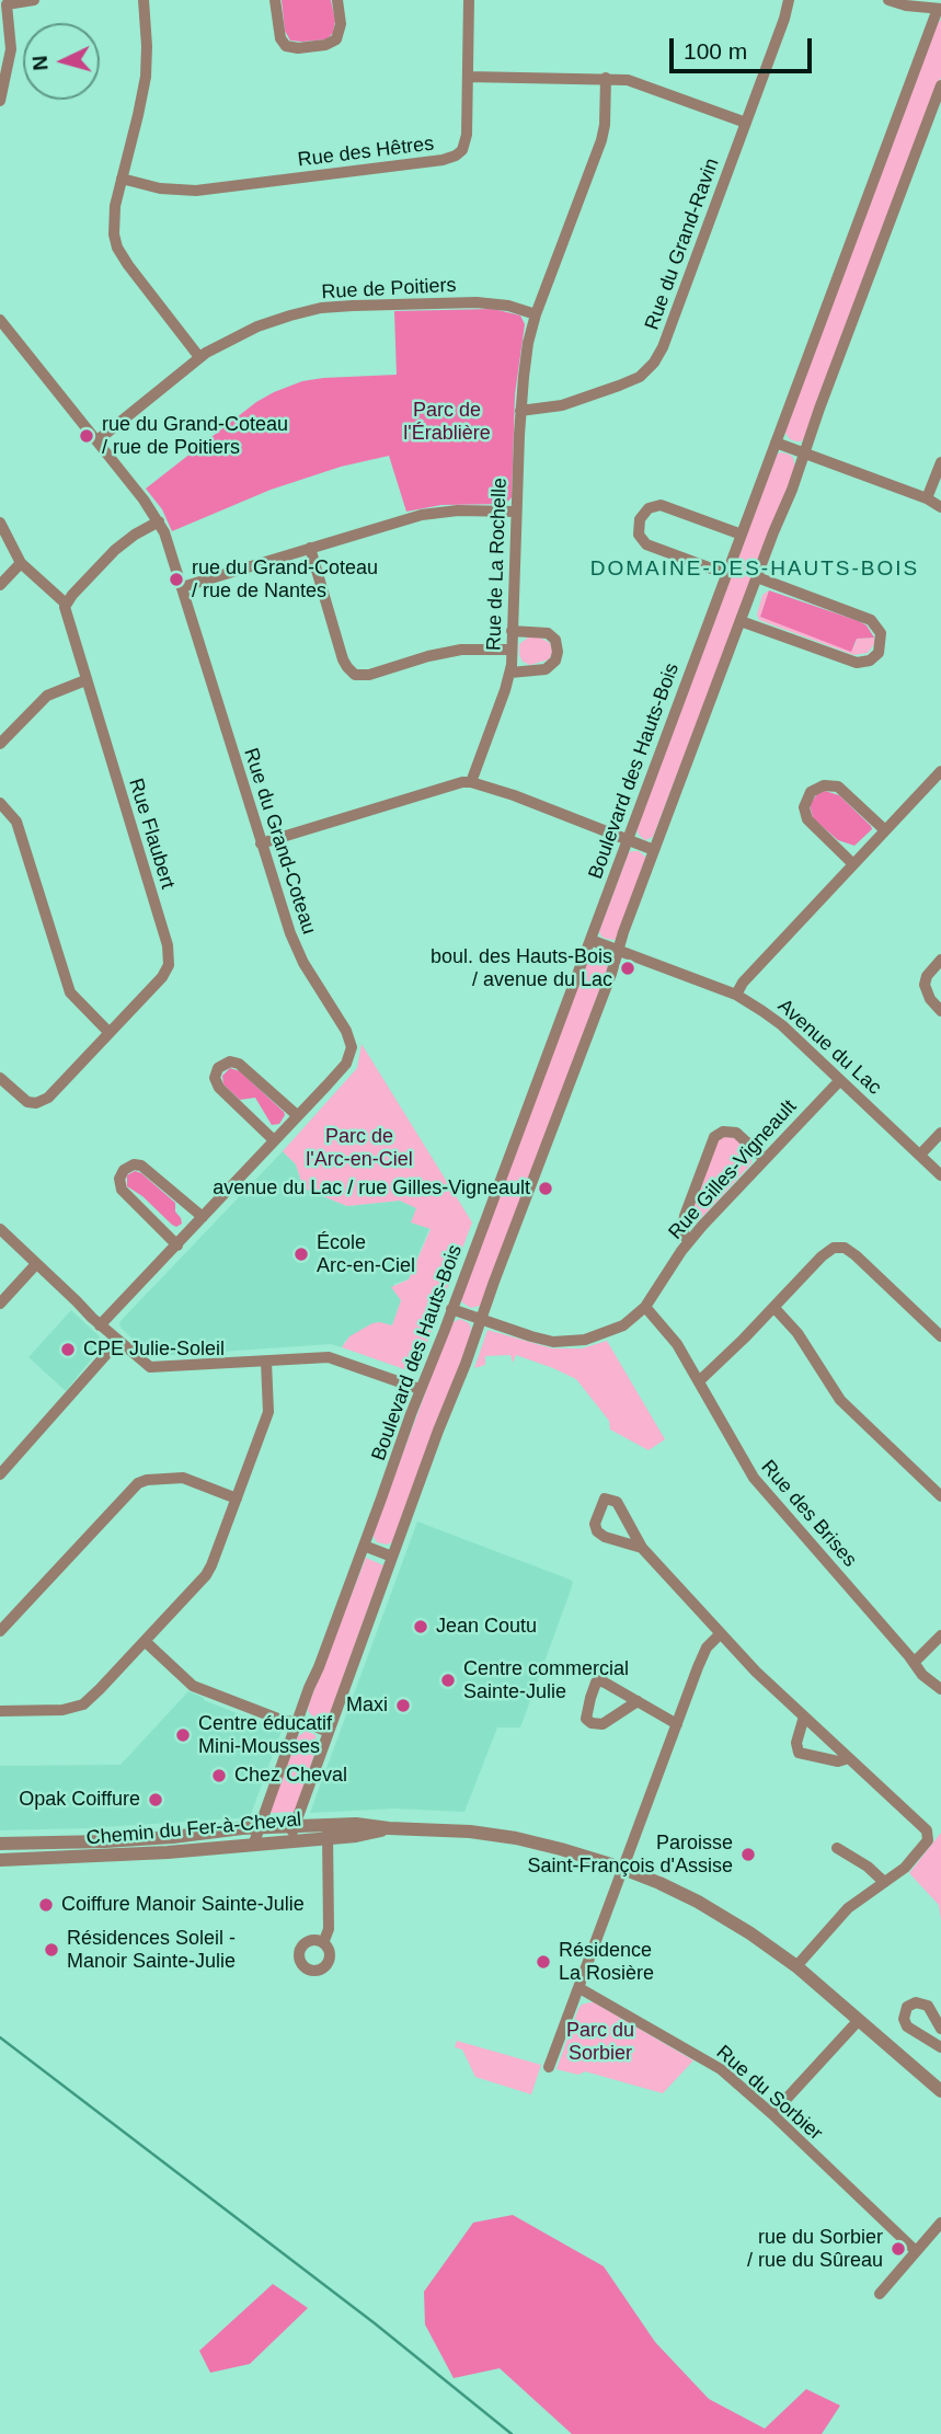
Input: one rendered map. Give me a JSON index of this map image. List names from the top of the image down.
{
  "streets": {
    "street": [
      "Rue des Hêtres",
      "Rue du Grand-Ravin",
      "Rue de Poitiers",
      "Rue de La Rochelle",
      "Boulevard des Hauts-Bois",
      "Rue Flaubert",
      "Rue du Grand-Coteau",
      "Avenue du Lac",
      "Rue Gilles-Vigneault",
      "Rue des Brises",
      "Chemin du Fer-à-Cheval",
      "Rue du Sorbier"
    ]
  },
  "crossings": [
    ["Rue du Grand-Ravin", "Rue de La Rochelle"],
    ["Rue de Poitiers", "Rue de La Rochelle"],
    ["Rue de Poitiers", "Rue du Grand-Coteau"],
    ["Boulevard des Hauts-Bois", "Avenue du Lac"],
    ["Boulevard des Hauts-Bois", "Rue Gilles-Vigneault"],
    ["Boulevard des Hauts-Bois", "Chemin du Fer-à-Cheval"],
    ["Avenue du Lac", "Rue Gilles-Vigneault"],
    ["Rue Gilles-Vigneault", "Rue des Brises"]
  ],
  "districts": ["DOMAINE-DES-HAUTS-BOIS"],
  "parks": ["Parc de l'Érablière", "Parc de l'Arc-en-Ciel", "Parc du Sorbier"],
  "places": [
    "rue du Grand-Coteau / rue de Poitiers",
    "rue du Grand-Coteau / rue de Nantes",
    "boul. des Hauts-Bois / avenue du Lac",
    "avenue du Lac / rue Gilles-Vigneault",
    "École Arc-en-Ciel",
    "CPE Julie-Soleil",
    "Jean Coutu",
    "Centre commercial Sainte-Julie",
    "Maxi",
    "Centre éducatif Mini-Mousses",
    "Chez Cheval",
    "Opak Coiffure",
    "Paroisse Saint-François d'Assise",
    "Coiffure Manoir Sainte-Julie",
    "Résidences Soleil - Manoir Sainte-Julie",
    "Résidence La Rosière",
    "rue du Sorbier / rue du Sûreau"
  ],
  "scale_bar": "100 m",
  "north": "left"
}
